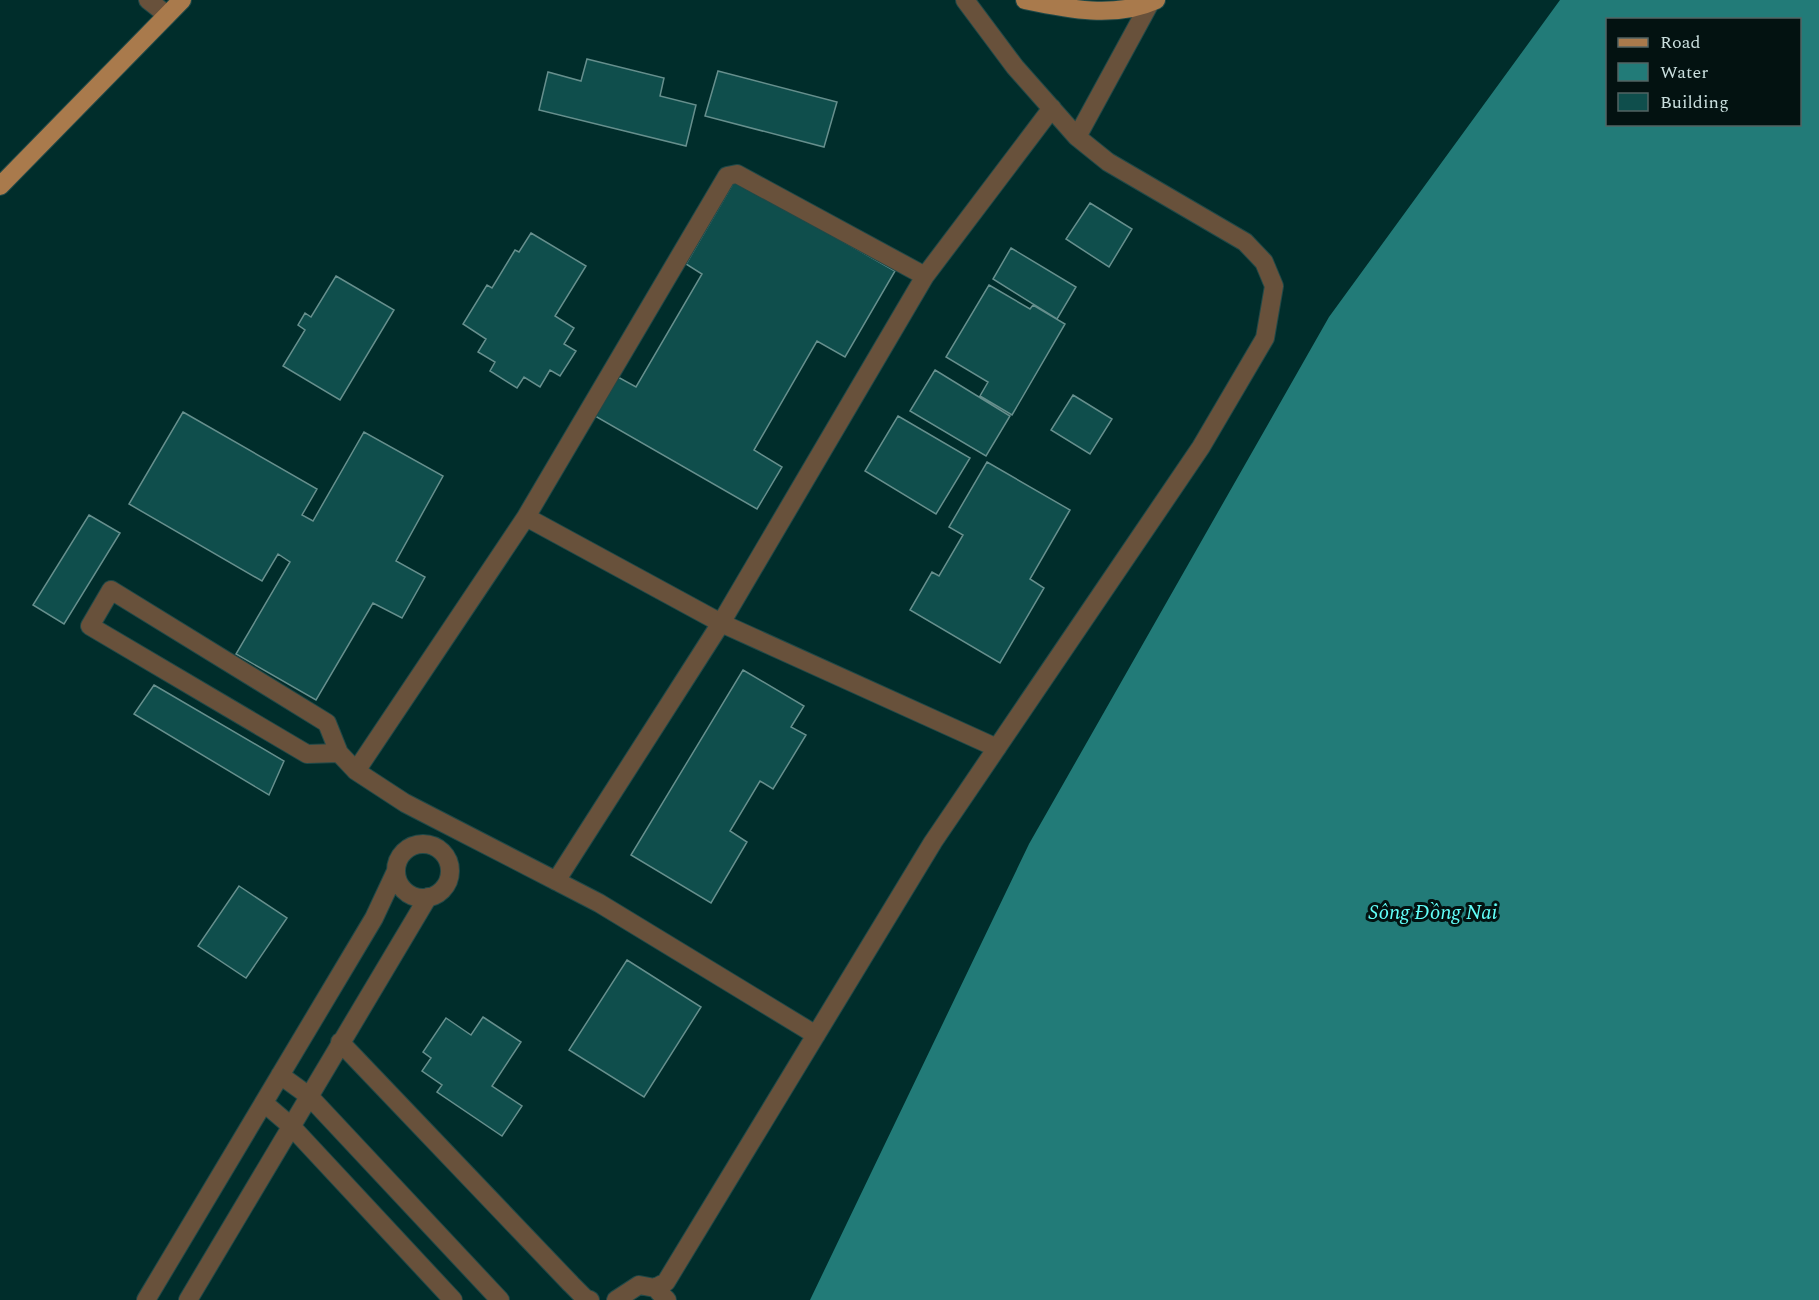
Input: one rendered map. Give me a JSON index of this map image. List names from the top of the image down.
{
  "water": ["Sông Đồng Nai"],
  "legend": ["Road", "Water", "Building"]
}
